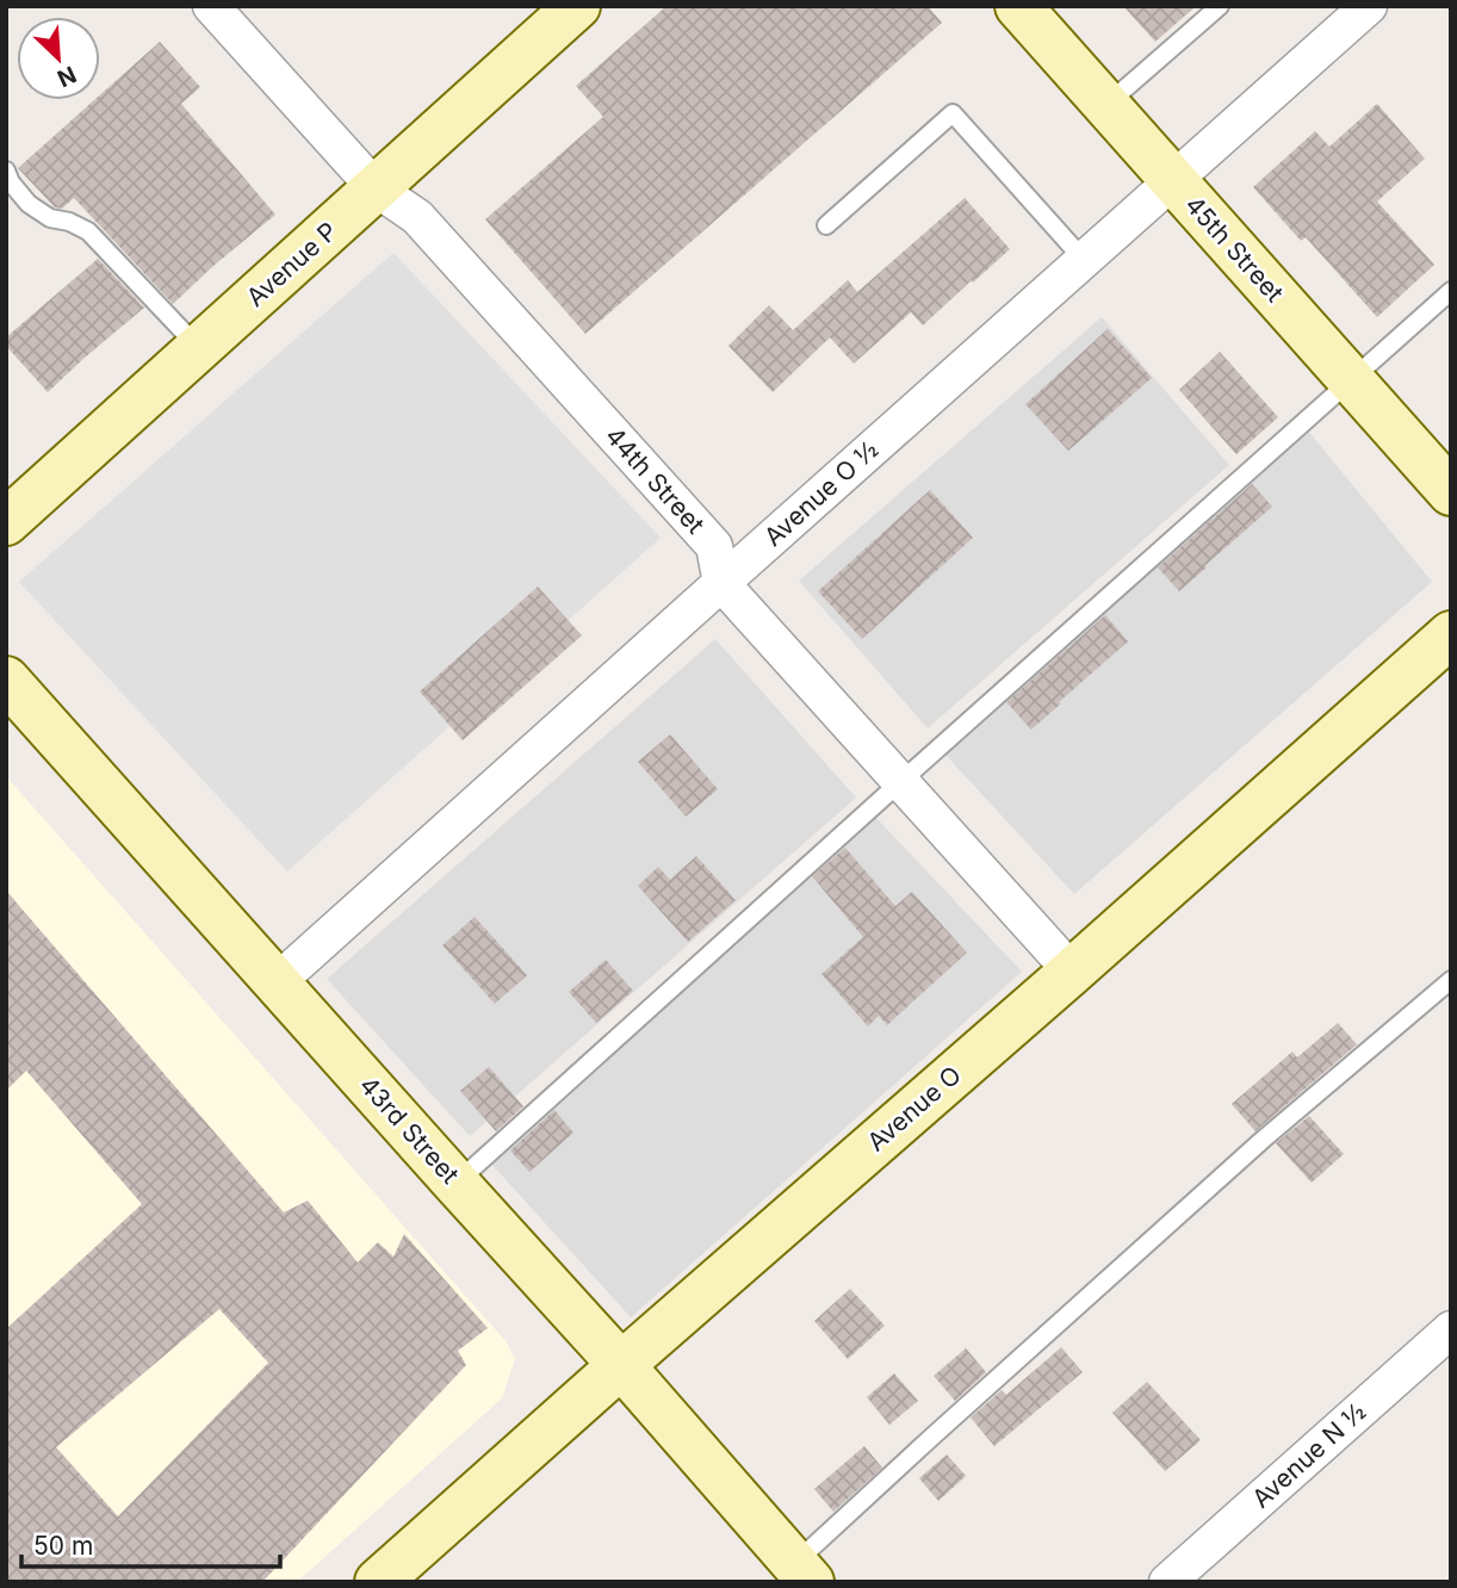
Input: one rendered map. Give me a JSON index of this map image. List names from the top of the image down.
{
  "streets": {
    "main road": [
      "45th Street",
      "Avenue P",
      "Avenue O",
      "43rd Street"
    ],
    "street": ["44th Street", "Avenue O ½", "Avenue N ½"]
  },
  "crossings": [
    ["45th Street", "Avenue O ½"],
    ["Avenue P", "44th Street"],
    ["44th Street", "Avenue O ½"],
    ["44th Street", "Avenue O"],
    ["Avenue O ½", "43rd Street"],
    ["Avenue O", "43rd Street"]
  ],
  "scale_bar": "50 m",
  "north": "bottom right"
}
